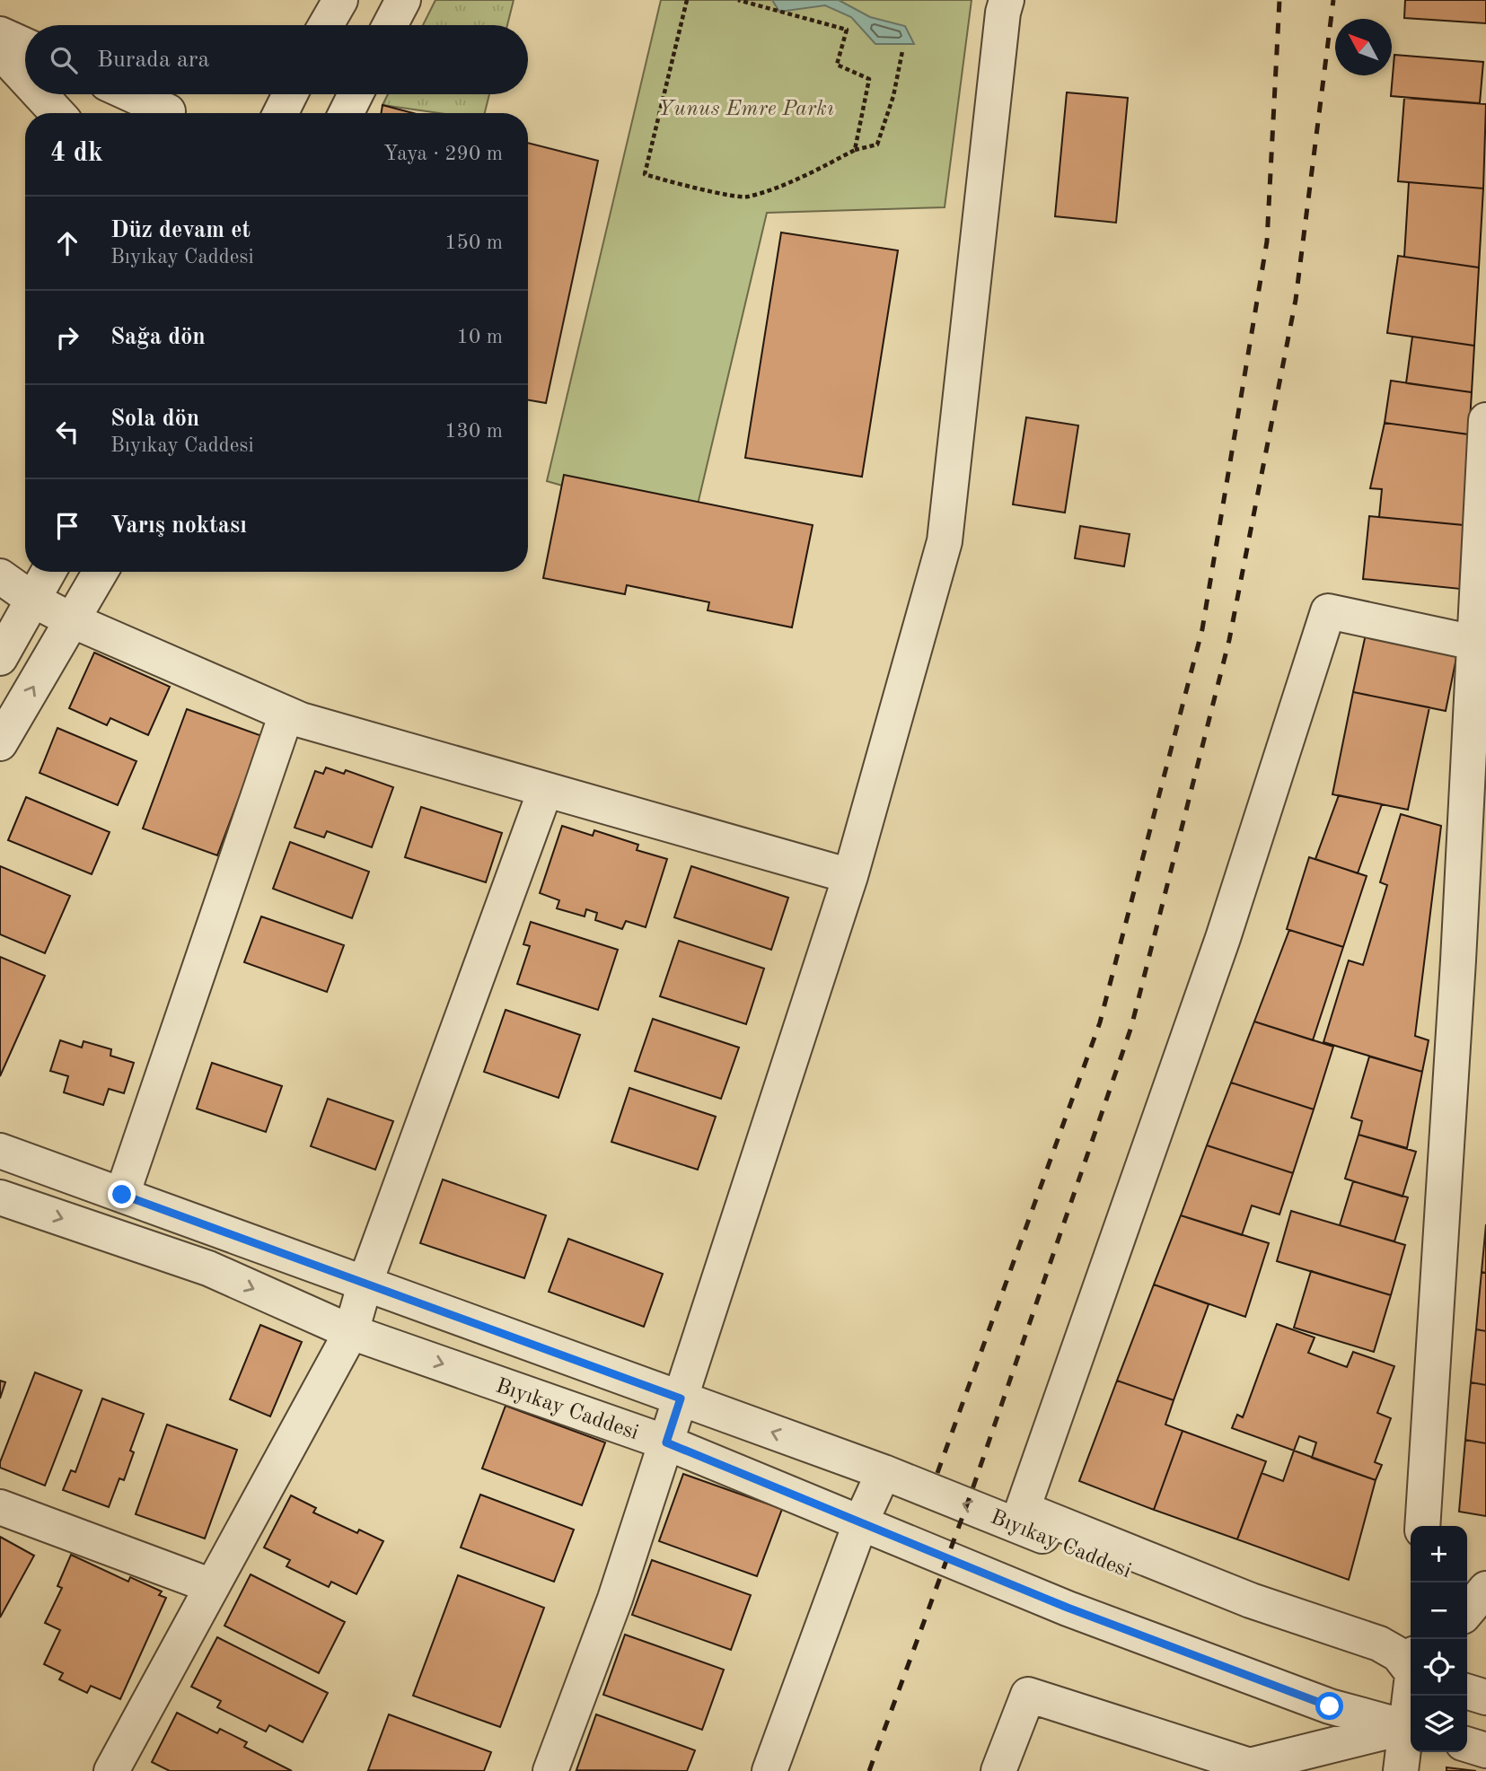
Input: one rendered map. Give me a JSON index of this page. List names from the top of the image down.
{
  "streets": {
    "street": ["Bıyıkay Caddesi"]
  },
  "parks": ["Yunus Emre Parkı"],
  "north": "top left",
  "page": {
    "search": "Burada ara",
    "heading": ["4 dk", "Yaya · 290 m"],
    "list": [
      ["Düz devam et", "Bıyıkay Caddesi", "150 m"],
      ["Sağa dön", "10 m"],
      ["Sola dön", "Bıyıkay Caddesi", "130 m"],
      "Varış noktası"
    ],
    "map_buttons": ["+", "−"]
  }
}
